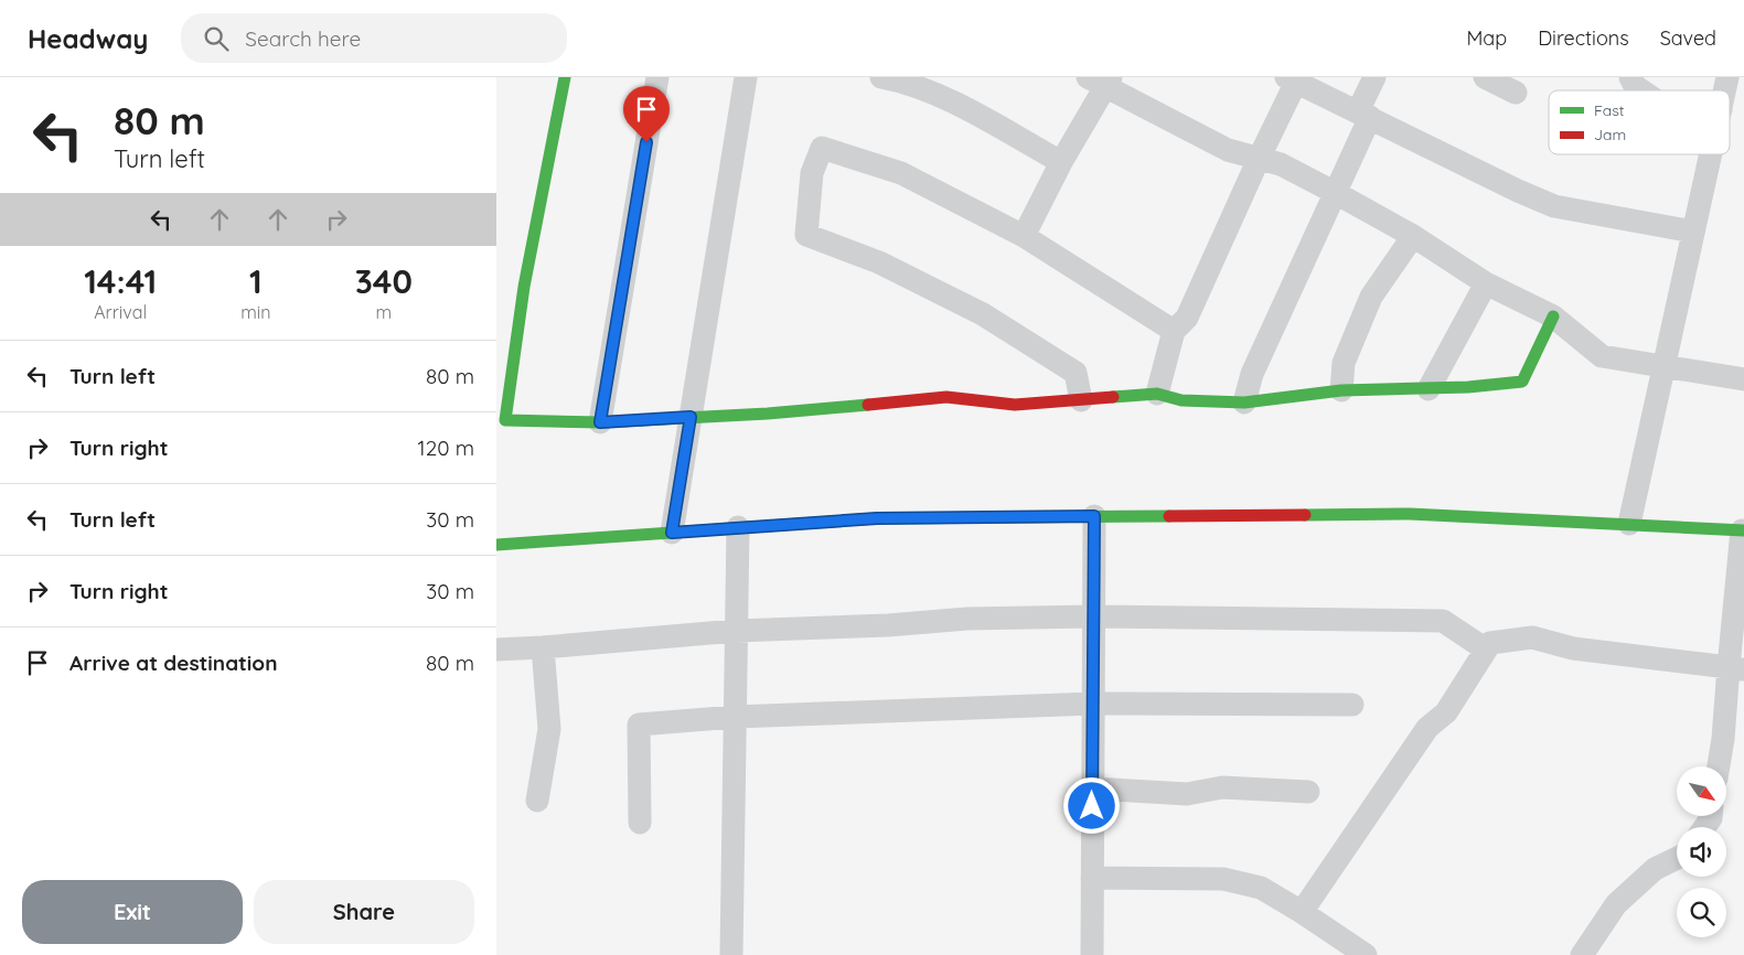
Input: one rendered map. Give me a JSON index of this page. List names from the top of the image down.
{
  "legend": ["Fast", "Jam"],
  "north": "bottom right",
  "page": {
    "header": "Headway",
    "search": "Search here",
    "nav": ["Map", "Directions", "Saved"],
    "turn": ["80 m", "Turn left"],
    "eta": [
      "14:41",
      "Arrival",
      "1",
      "min",
      "340",
      "m"
    ],
    "list": [
      {
        "name": "Turn left",
        "value": "80 m"
      },
      {
        "name": "Turn right",
        "value": "120 m"
      },
      {
        "name": "Turn left",
        "value": "30 m"
      },
      {
        "name": "Turn right",
        "value": "30 m"
      },
      {
        "name": "Arrive at destination",
        "value": "80 m"
      }
    ],
    "buttons": ["Exit", "Share"]
  }
}
